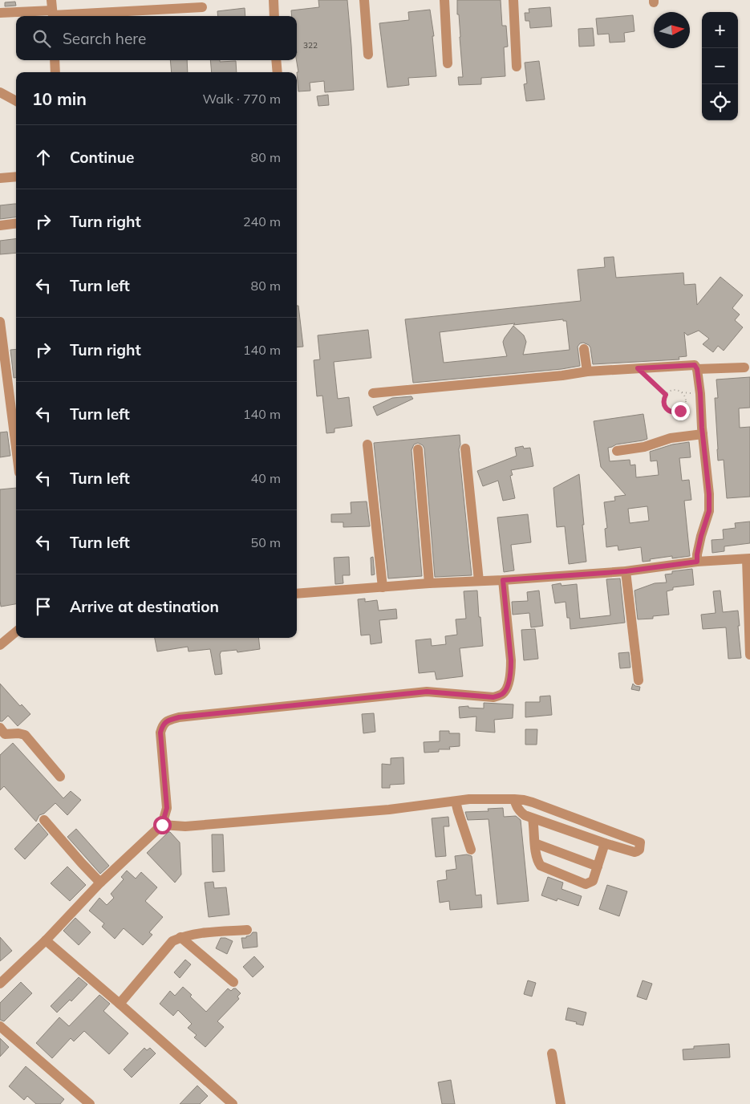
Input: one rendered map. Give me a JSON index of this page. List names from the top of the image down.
{
  "house_numbers": ["322"],
  "north": "right",
  "page": {
    "map_buttons": ["+", "−"],
    "search": "Search here",
    "heading": ["10 min", "Walk · 770 m"],
    "list": [
      ["Continue", "80 m"],
      ["Turn right", "240 m"],
      ["Turn left", "80 m"],
      ["Turn right", "140 m"],
      ["Turn left", "140 m"],
      ["Turn left", "40 m"],
      ["Turn left", "50 m"],
      "Arrive at destination"
    ]
  }
}
